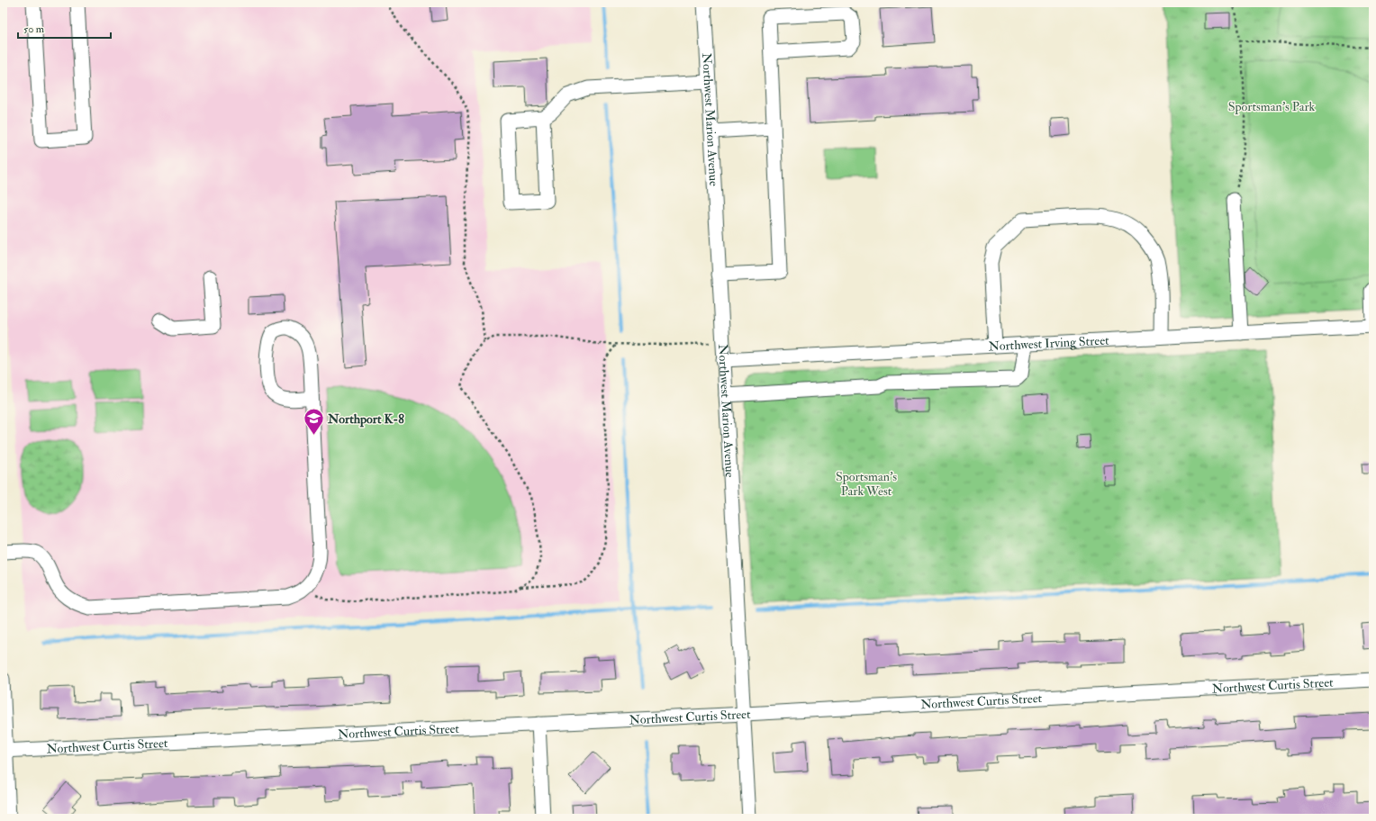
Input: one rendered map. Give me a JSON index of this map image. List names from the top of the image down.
{
  "streets": {
    "street": ["Northwest Marion Avenue", "Northwest Irving Street", "Northwest Curtis Street"]
  },
  "crossings": [
    ["Northwest Marion Avenue", "Northwest Irving Street"],
    ["Northwest Marion Avenue", "Northwest Curtis Street"]
  ],
  "parks": ["Sportsman's Park", "Sportsman's Park West"],
  "places": {
    "school or university": ["Northport K-8"]
  },
  "scale_bar": "50 m"
}
